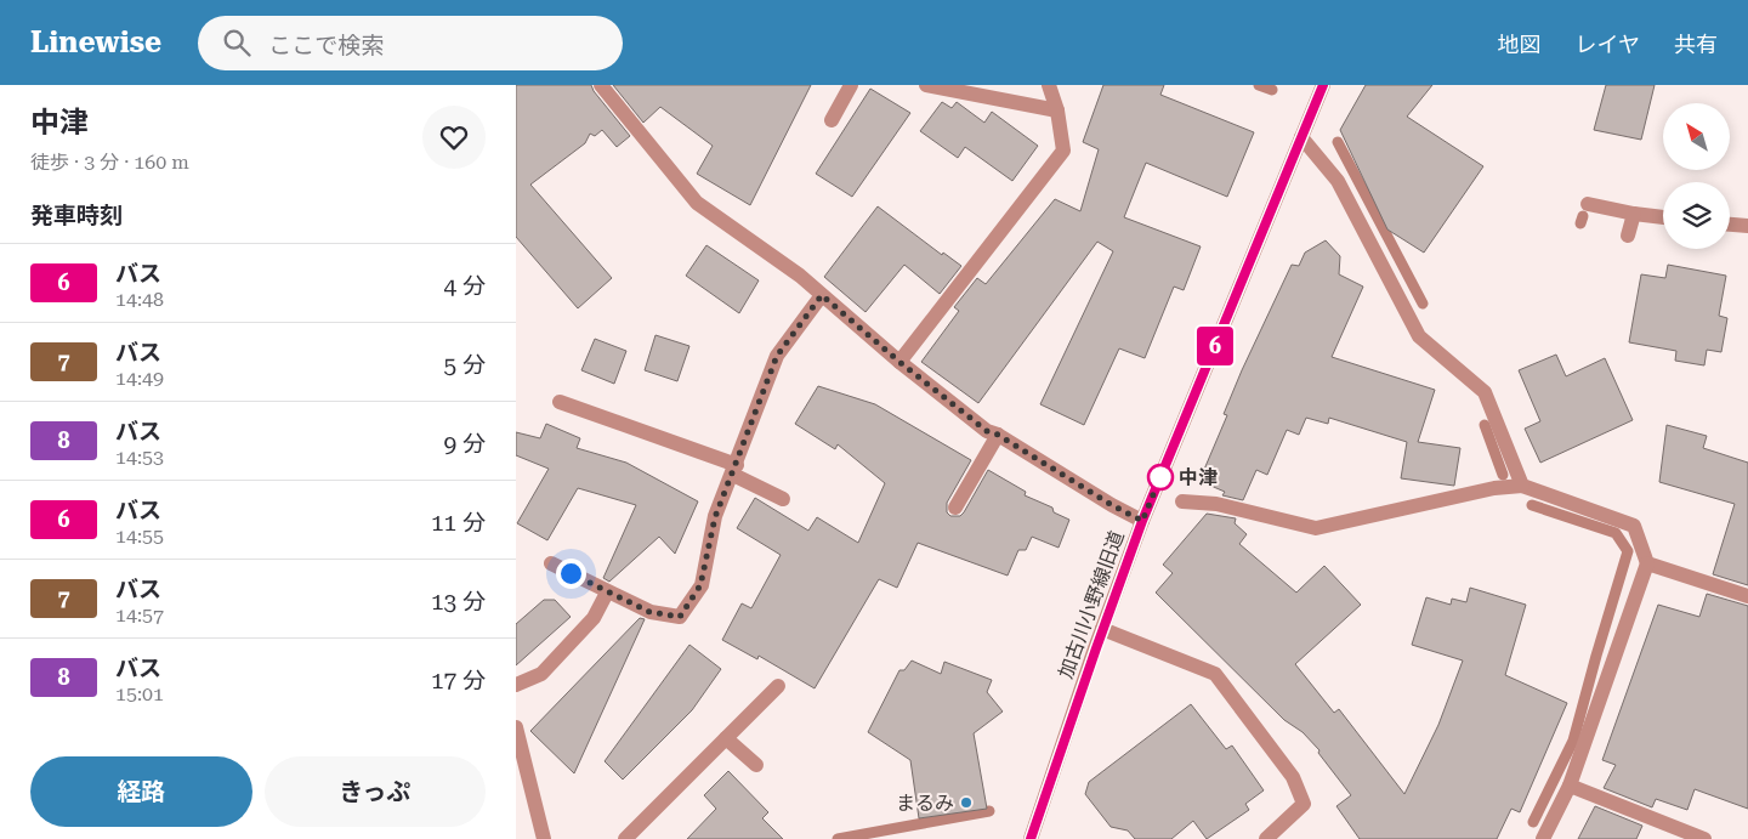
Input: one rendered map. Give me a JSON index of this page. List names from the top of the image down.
{
  "streets": {
    "street": ["加古川小野線旧道"]
  },
  "places": ["中津", "まるみ"],
  "lines": ["bus line 6"],
  "north": "top left",
  "page": {
    "header": "Linewise",
    "search": "ここで検索",
    "nav": ["地図", "レイヤ", "共有"],
    "heading": [
      ["中津", "徒歩 · 3 分 · 160 m"],
      "発車時刻"
    ],
    "on_map": "6",
    "list": [
      {
        "mark": "6",
        "name": "バス",
        "note": "14:48",
        "value": "4 分"
      },
      {
        "mark": "7",
        "name": "バス",
        "note": "14:49",
        "value": "5 分"
      },
      {
        "mark": "8",
        "name": "バス",
        "note": "14:53",
        "value": "9 分"
      },
      {
        "mark": "6",
        "name": "バス",
        "note": "14:55",
        "value": "11 分"
      },
      {
        "mark": "7",
        "name": "バス",
        "note": "14:57",
        "value": "13 分"
      },
      {
        "mark": "8",
        "name": "バス",
        "note": "15:01",
        "value": "17 分"
      }
    ],
    "buttons": ["経路", "きっぷ"]
  }
}
